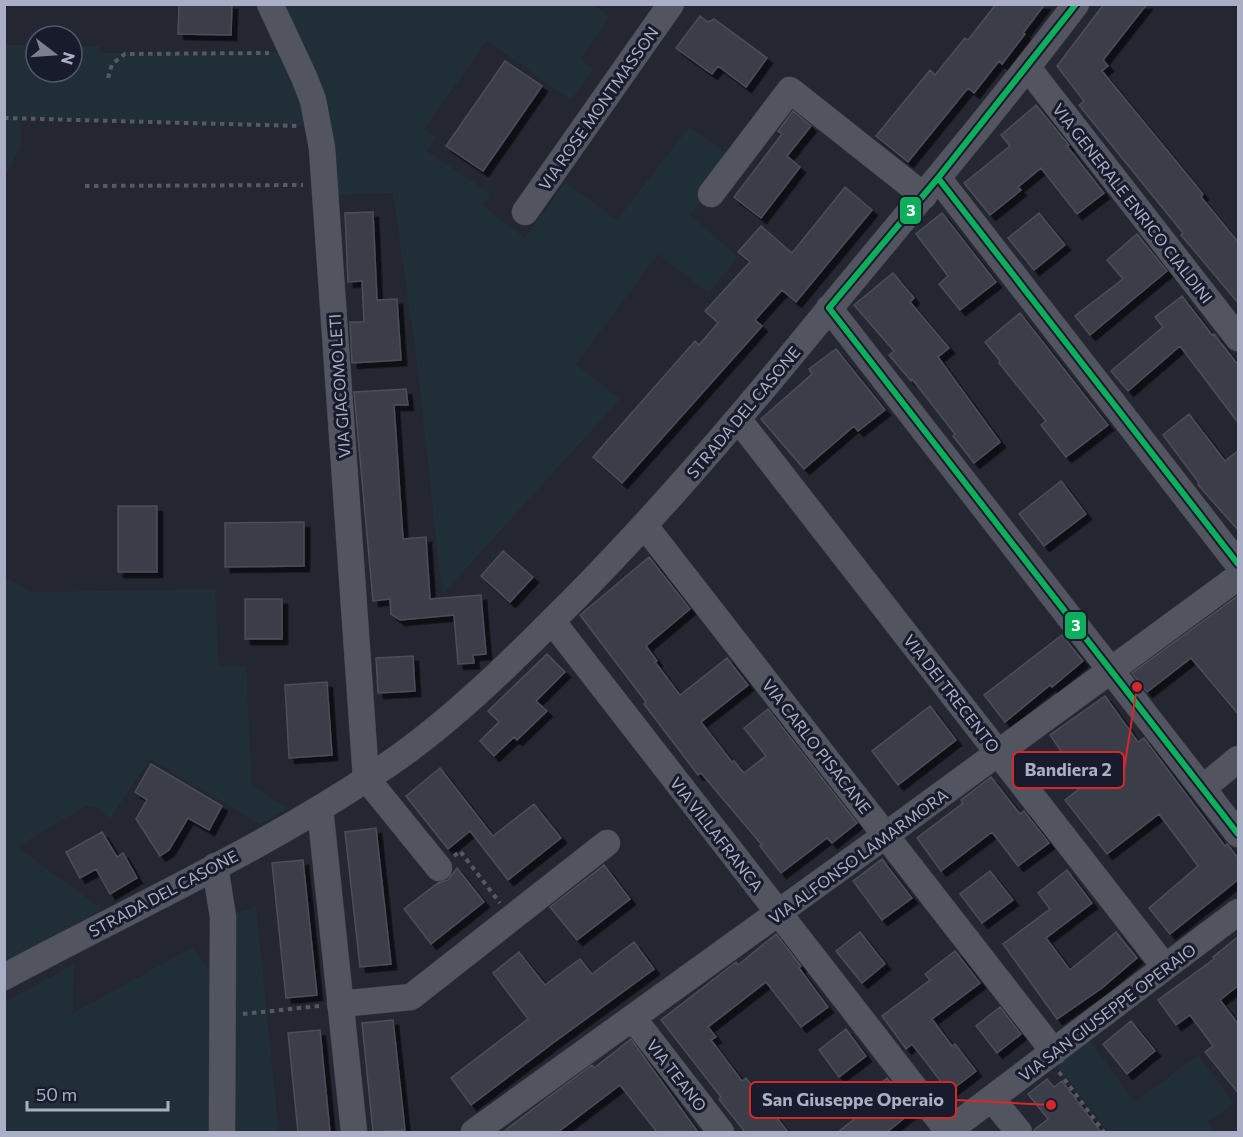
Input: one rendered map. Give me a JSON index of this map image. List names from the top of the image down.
{
  "streets": {
    "street": [
      "VIA ROSE MONTMASSON",
      "VIA GENERALE ENRICO CIALDINI",
      "VIA GIACOMO LETI",
      "STRADA DEL CASONE",
      "VIA DEI TRECENTO",
      "VIA CARLO PISACANE",
      "VIA VILLAFRANCA",
      "VIA ALFONSO LAMARMORA",
      "VIA SAN GIUSEPPE OPERAIO",
      "VIA TEANO"
    ]
  },
  "crossings": [
    ["VIA GENERALE ENRICO CIALDINI", "STRADA DEL CASONE"],
    ["VIA GIACOMO LETI", "STRADA DEL CASONE"],
    ["STRADA DEL CASONE", "VIA DEI TRECENTO"],
    ["STRADA DEL CASONE", "VIA CARLO PISACANE"],
    ["STRADA DEL CASONE", "VIA VILLAFRANCA"],
    ["VIA DEI TRECENTO", "VIA ALFONSO LAMARMORA"],
    ["VIA DEI TRECENTO", "VIA SAN GIUSEPPE OPERAIO"],
    ["VIA CARLO PISACANE", "VIA ALFONSO LAMARMORA"],
    ["VIA CARLO PISACANE", "VIA SAN GIUSEPPE OPERAIO"],
    ["VIA VILLAFRANCA", "VIA ALFONSO LAMARMORA"],
    ["VIA VILLAFRANCA", "VIA SAN GIUSEPPE OPERAIO"],
    ["VIA ALFONSO LAMARMORA", "VIA TEANO"]
  ],
  "places": ["Bandiera 2", "San Giuseppe Operaio"],
  "lines": ["transit line 3"],
  "scale_bar": "50 m",
  "north": "right"
}
